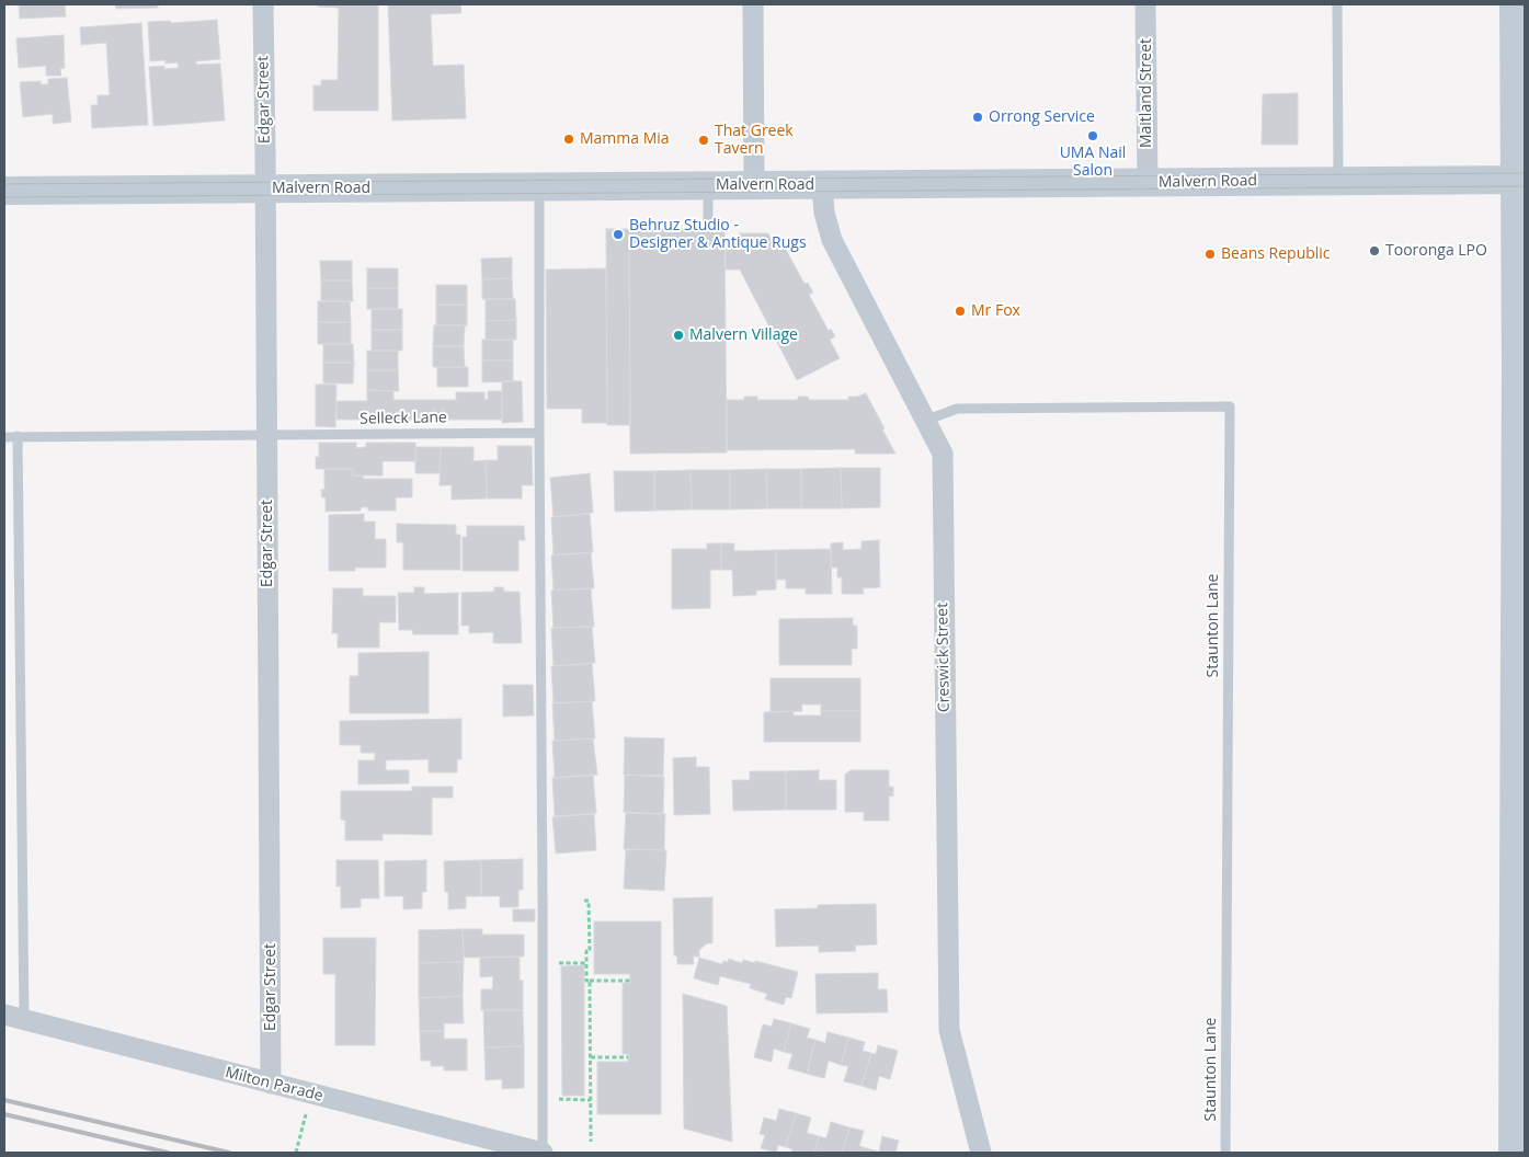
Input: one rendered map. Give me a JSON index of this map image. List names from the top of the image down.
{
  "streets": {
    "main road": ["Malvern Road"],
    "street": [
      "Maitland Street",
      "Edgar Street",
      "Creswick Street",
      "Milton Parade"
    ],
    "lane": ["Selleck Lane", "Staunton Lane"]
  },
  "crossings": [
    ["Maitland Street", "Malvern Road"],
    ["Edgar Street", "Malvern Road"],
    ["Edgar Street", "Selleck Lane"],
    ["Edgar Street", "Milton Parade"],
    ["Malvern Road", "Creswick Street"],
    ["Staunton Lane", "Creswick Street"]
  ],
  "places": [
    "Orrong Service",
    "UMA Nail Salon",
    "Mamma Mia",
    "That Greek Tavern",
    "Behruz Studio - Designer & Antique Rugs",
    "Tooronga LPO",
    "Beans Republic",
    "Mr Fox",
    "Malvern Village"
  ]
}
